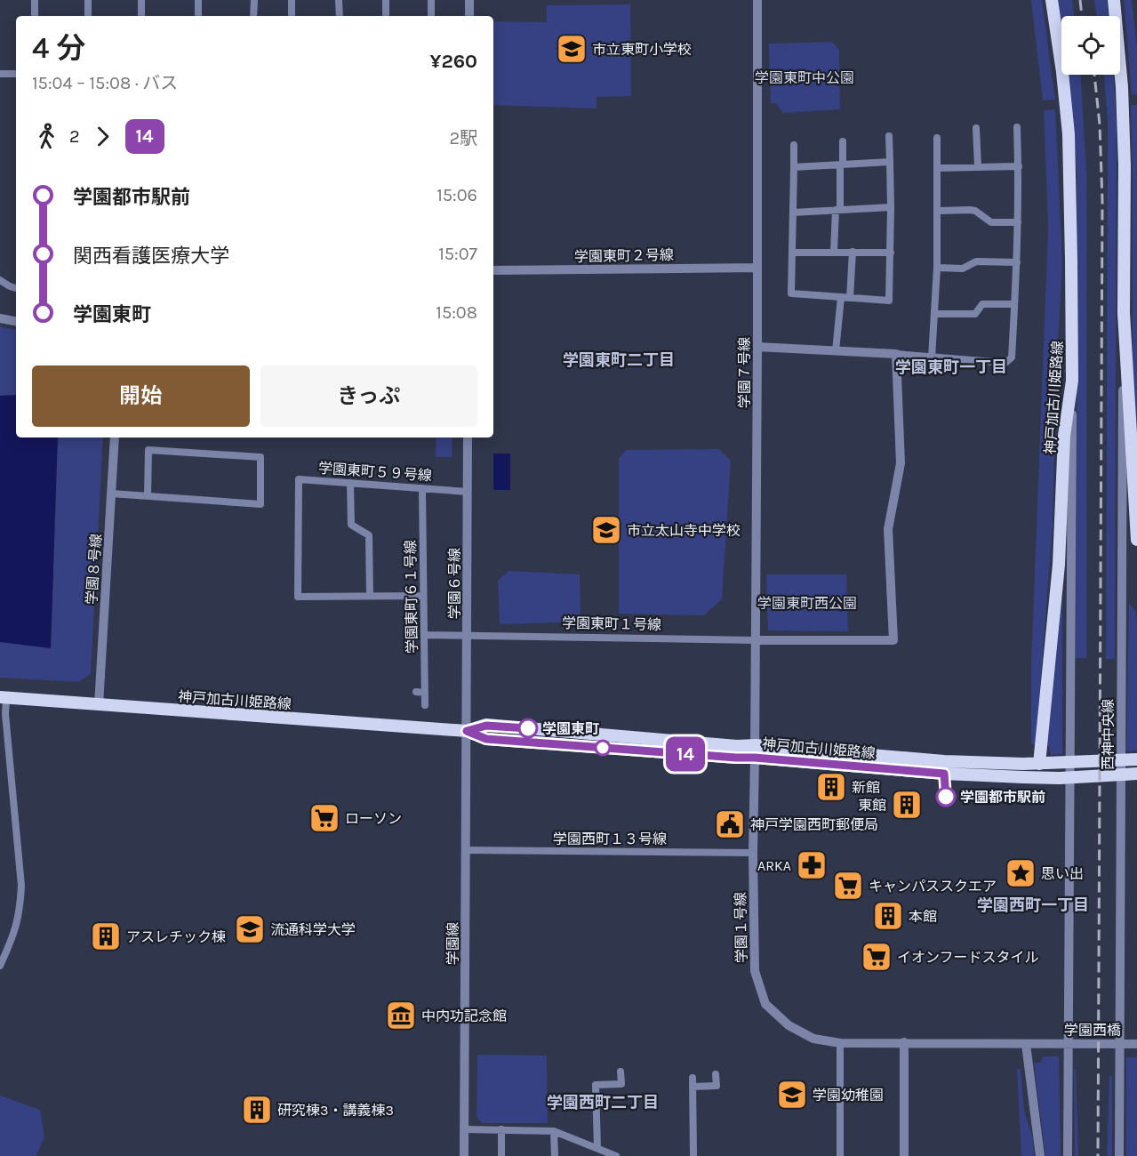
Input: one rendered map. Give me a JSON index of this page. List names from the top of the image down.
{
  "streets": {
    "main road": ["神戸加古川姫路線"],
    "street": [
      "学園東町２号線",
      "学園７号線",
      "学園東町５９号線",
      "学園８号線",
      "学園６号線",
      "学園東町６１号線",
      "学園東町１号線",
      "西神中央線",
      "学園西町１３号線",
      "学園１号線",
      "学園線",
      "学園西橋"
    ]
  },
  "crossings": [
    ["学園東町２号線", "学園７号線"],
    ["学園７号線", "神戸加古川姫路線"],
    ["学園７号線", "学園東町１号線"],
    ["学園７号線", "学園１号線"],
    ["神戸加古川姫路線", "学園８号線"],
    ["神戸加古川姫路線", "学園６号線"],
    ["神戸加古川姫路線", "学園１号線"],
    ["神戸加古川姫路線", "学園線"],
    ["学園東町５９号線", "学園６号線"],
    ["学園東町５９号線", "学園東町６１号線"],
    ["学園６号線", "学園東町１号線"],
    ["学園６号線", "学園線"],
    ["学園東町６１号線", "学園東町１号線"],
    ["学園西町１３号線", "学園１号線"],
    ["学園西町１３号線", "学園線"],
    ["学園１号線", "学園西橋"]
  ],
  "districts": [
    "学園東町二丁目",
    "学園東町一丁目",
    "学園西町一丁目",
    "学園西町二丁目"
  ],
  "parks": ["学園東町中公園", "学園東町西公園"],
  "places": {
    "school or university": [
      "市立東町小学校",
      "市立太山寺中学校",
      "流通科学大学",
      "学園幼稚園"
    ],
    "other": ["学園東町", "学園都市駅前"],
    "building": [
      "新館",
      "東館",
      "本館",
      "アスレチック棟",
      "研究棟3・講義棟3"
    ],
    "supermarket": ["ローソン", "キャンパススクエア", "イオンフードスタイル"],
    "public building": ["神戸学園西町郵便局"],
    "pharmacy": ["ARKA"],
    "place": ["思い出"],
    "museum": ["中内功記念館"]
  },
  "lines": ["bus line 14"],
  "page": {
    "on_map": "14",
    "heading": ["4 分", "15:04 – 15:08 · バス", "¥260"],
    "legs": ["2", "14", "2駅"],
    "list": [
      {
        "name": "学園都市駅前",
        "value": "15:06"
      },
      {
        "name": "関西看護医療大学",
        "value": "15:07"
      },
      {
        "name": "学園東町",
        "value": "15:08"
      }
    ],
    "buttons": ["開始", "きっぷ"]
  }
}
